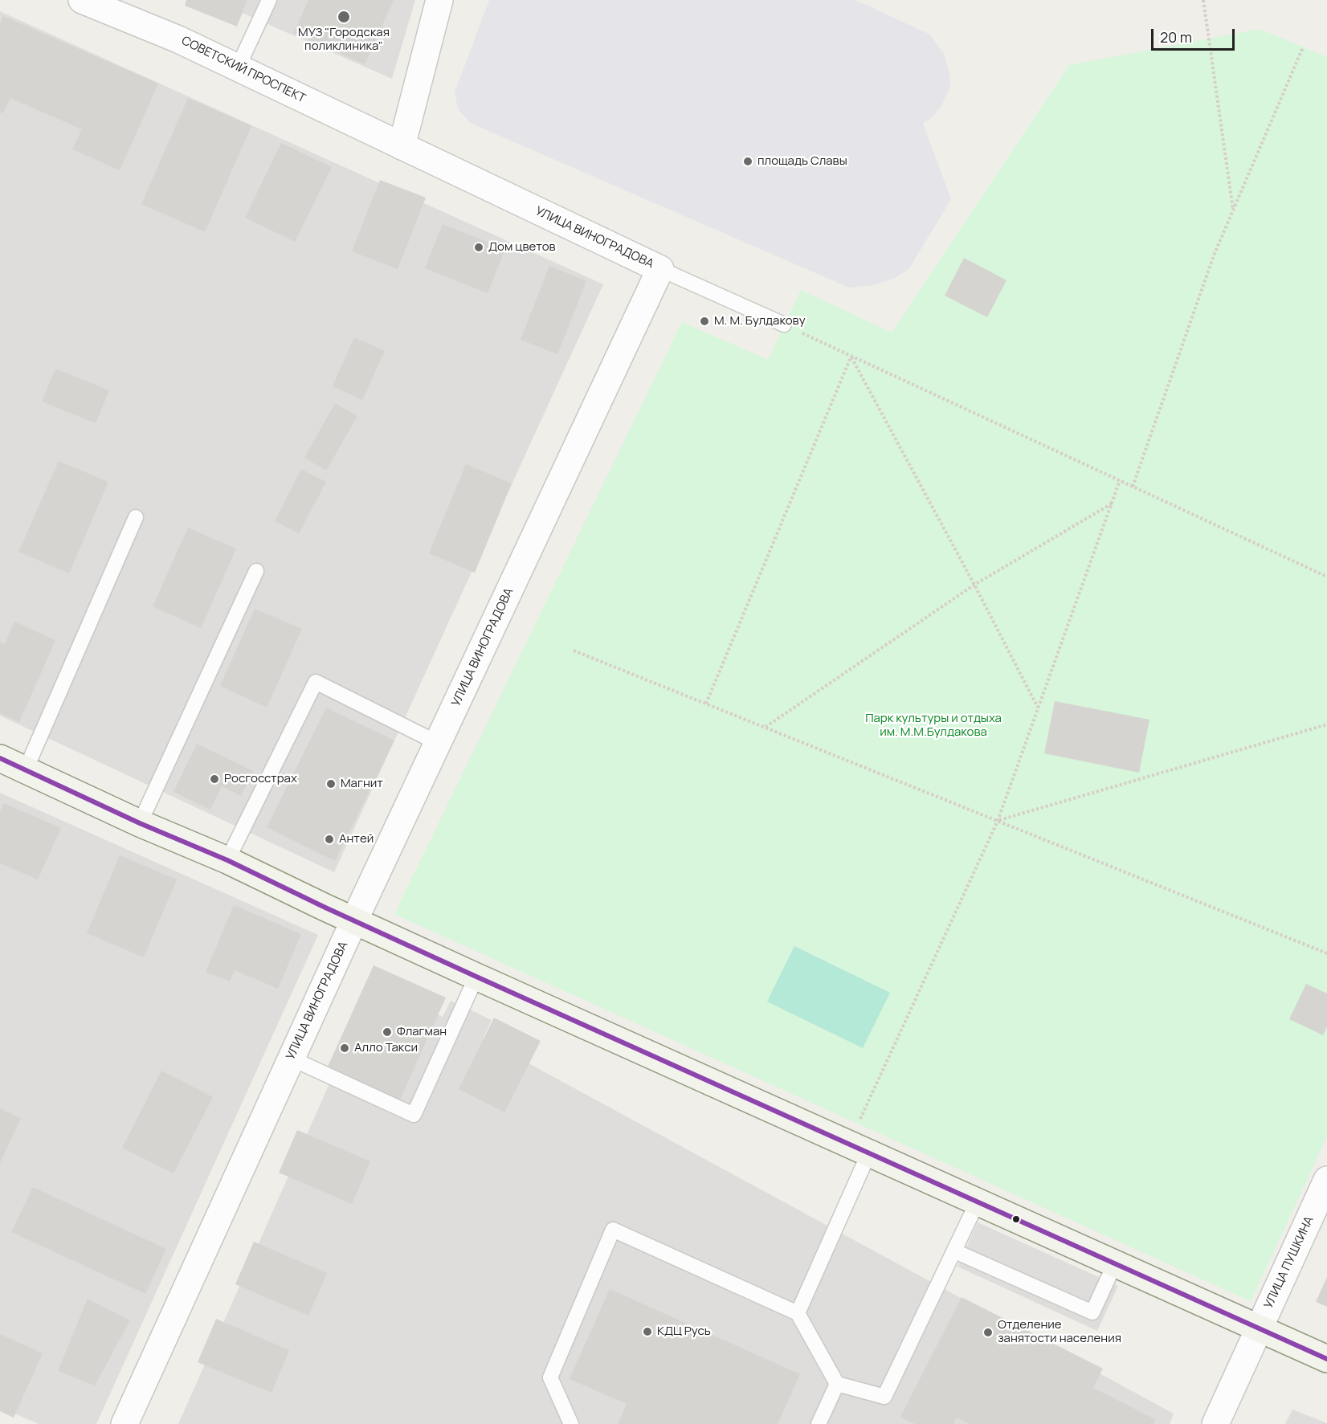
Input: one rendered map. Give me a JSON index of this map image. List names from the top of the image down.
{
  "streets": {
    "street": ["СОВЕТСКИЙ ПРОСПЕКТ", "УЛИЦА ВИНОГРАДОВА", "УЛИЦА ПУШКИНА"]
  },
  "crossings": [
    ["СОВЕТСКИЙ ПРОСПЕКТ", "УЛИЦА ВИНОГРАДОВА"]
  ],
  "parks": ["Парк культуры и отдыха им. М.М.Булдакова"],
  "places": [
    "МУЗ \"Городская поликлиника\"",
    "площадь Славы",
    "Дом цветов",
    "М. М. Булдакову",
    "Росгосстрах",
    "Магнит",
    "Антей",
    "Флагман",
    "Алло Такси",
    "КДЦ Русь",
    "Отделение занятости населения"
  ],
  "scale_bar": "20 m"
}
